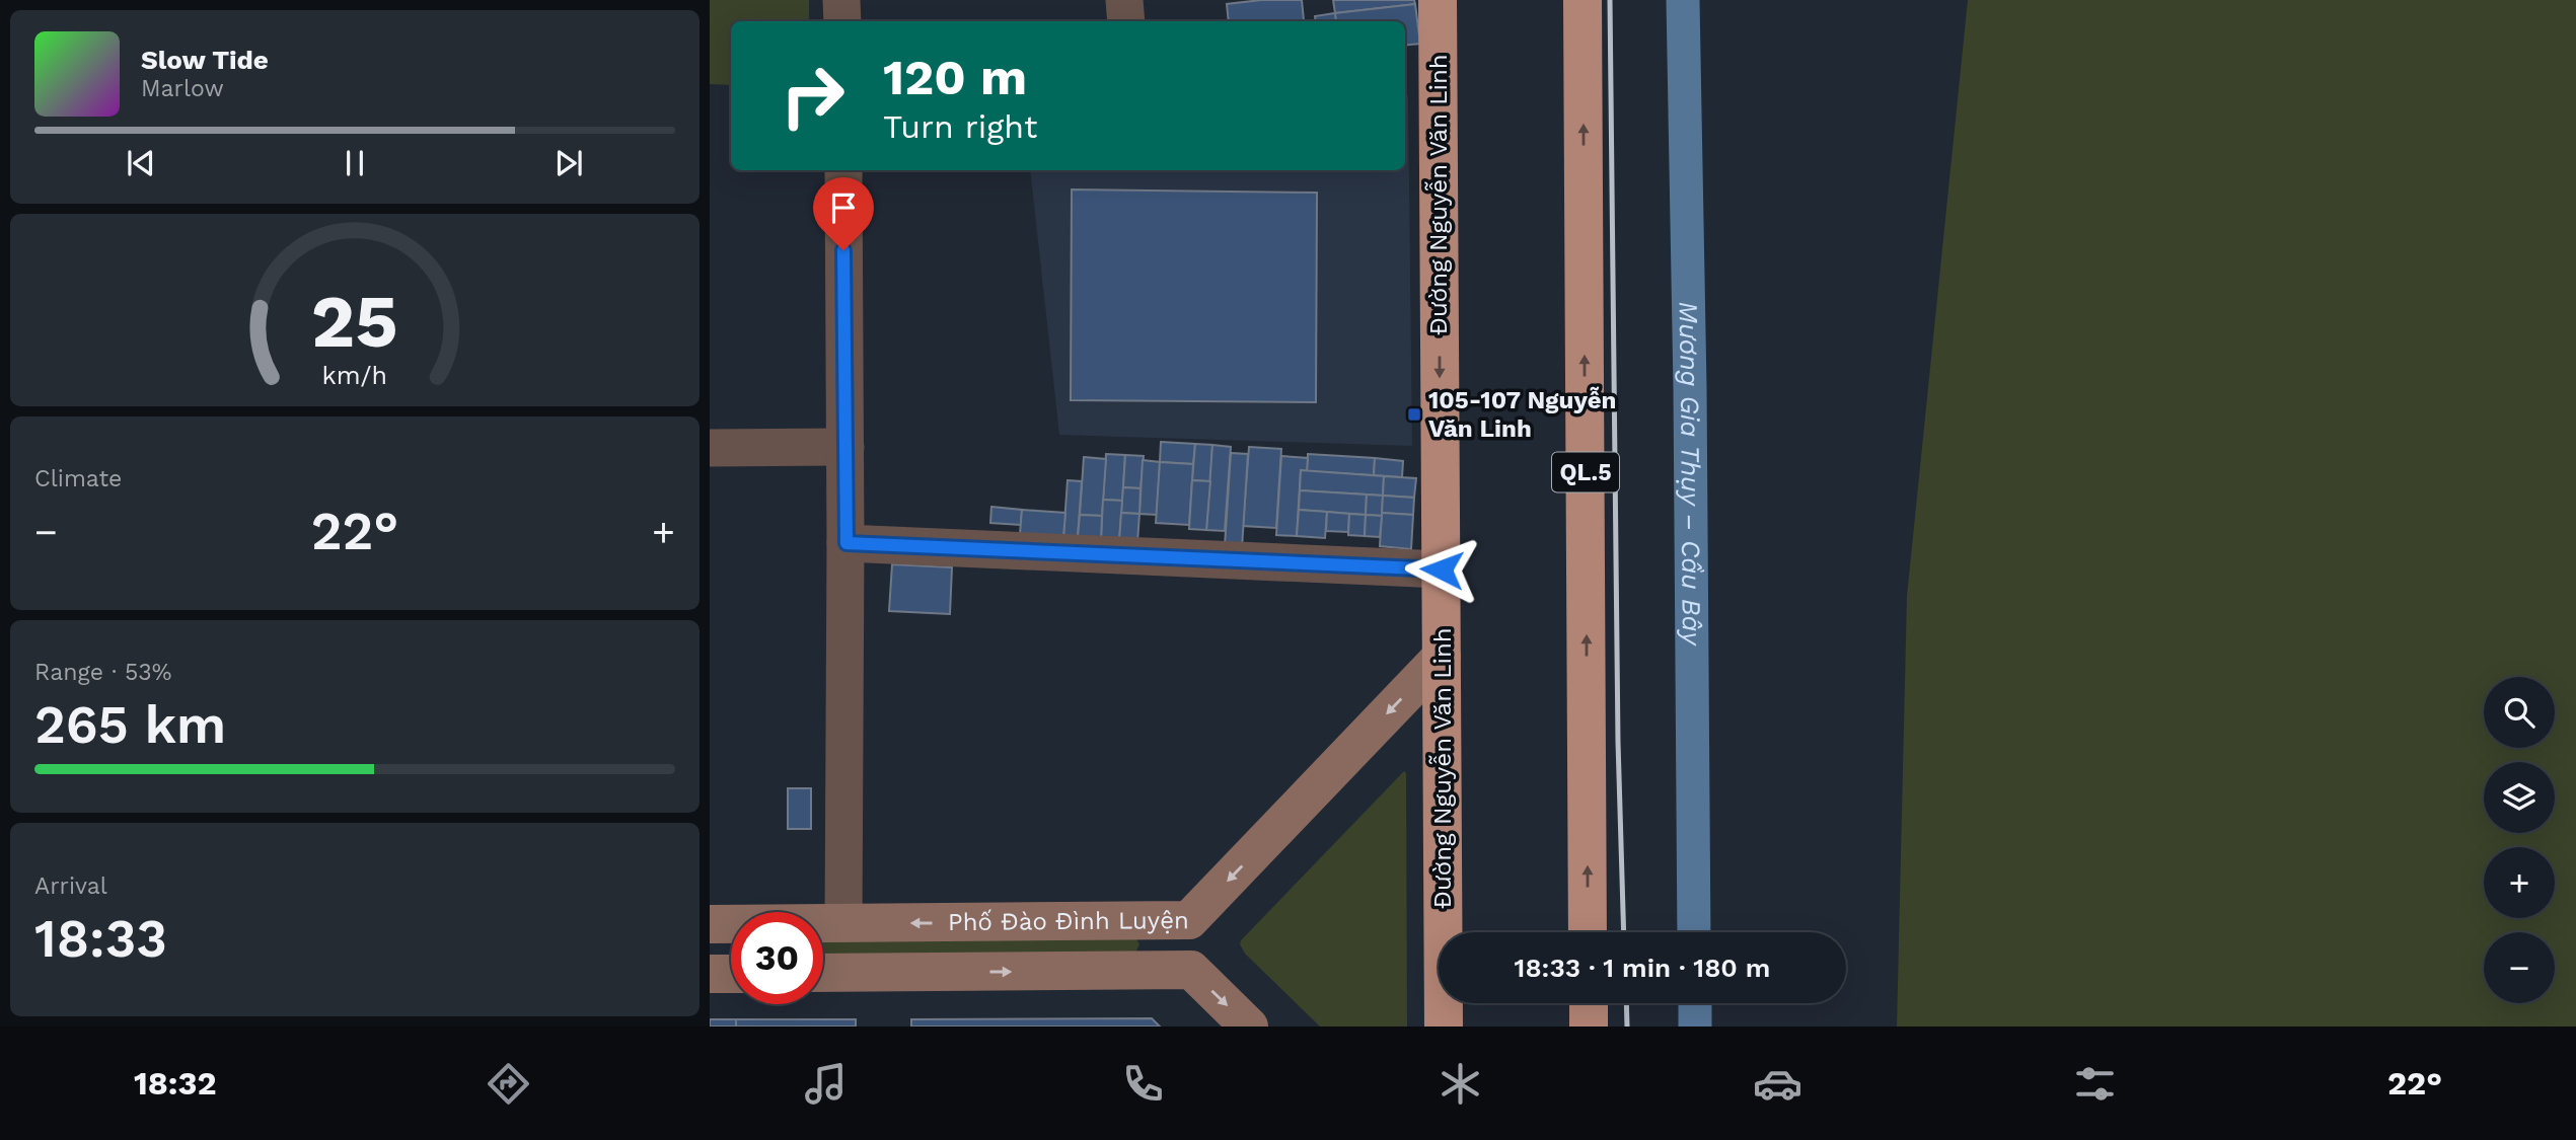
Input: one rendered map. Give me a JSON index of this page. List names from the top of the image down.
{
  "streets": {
    "highway": ["Đường Nguyễn Văn Linh", "QL.5"],
    "main road": ["Phố Đào Đình Luyện"]
  },
  "crossings": [
    ["Đường Nguyễn Văn Linh", "Phố Đào Đình Luyện"]
  ],
  "water": ["Mương Gia Thụy – Cầu Bây"],
  "places": {
    "transit": ["105-107 Nguyễn Văn Linh"]
  },
  "page": {
    "turn": ["120 m", "Turn right"],
    "song": ["Slow Tide", "Marlow"],
    "tile": [
      "Climate",
      ["Range · 53%", "265 km"],
      ["Arrival", "18:33"]
    ],
    "heat": ["−", "22°", "+"],
    "map_buttons": ["+", "−"],
    "limit": "30",
    "trip": "18:33 · 1 min · 180 m",
    "tabs": ["18:32", "22°"],
    "gauge": ["25", "km/h"]
  }
}
